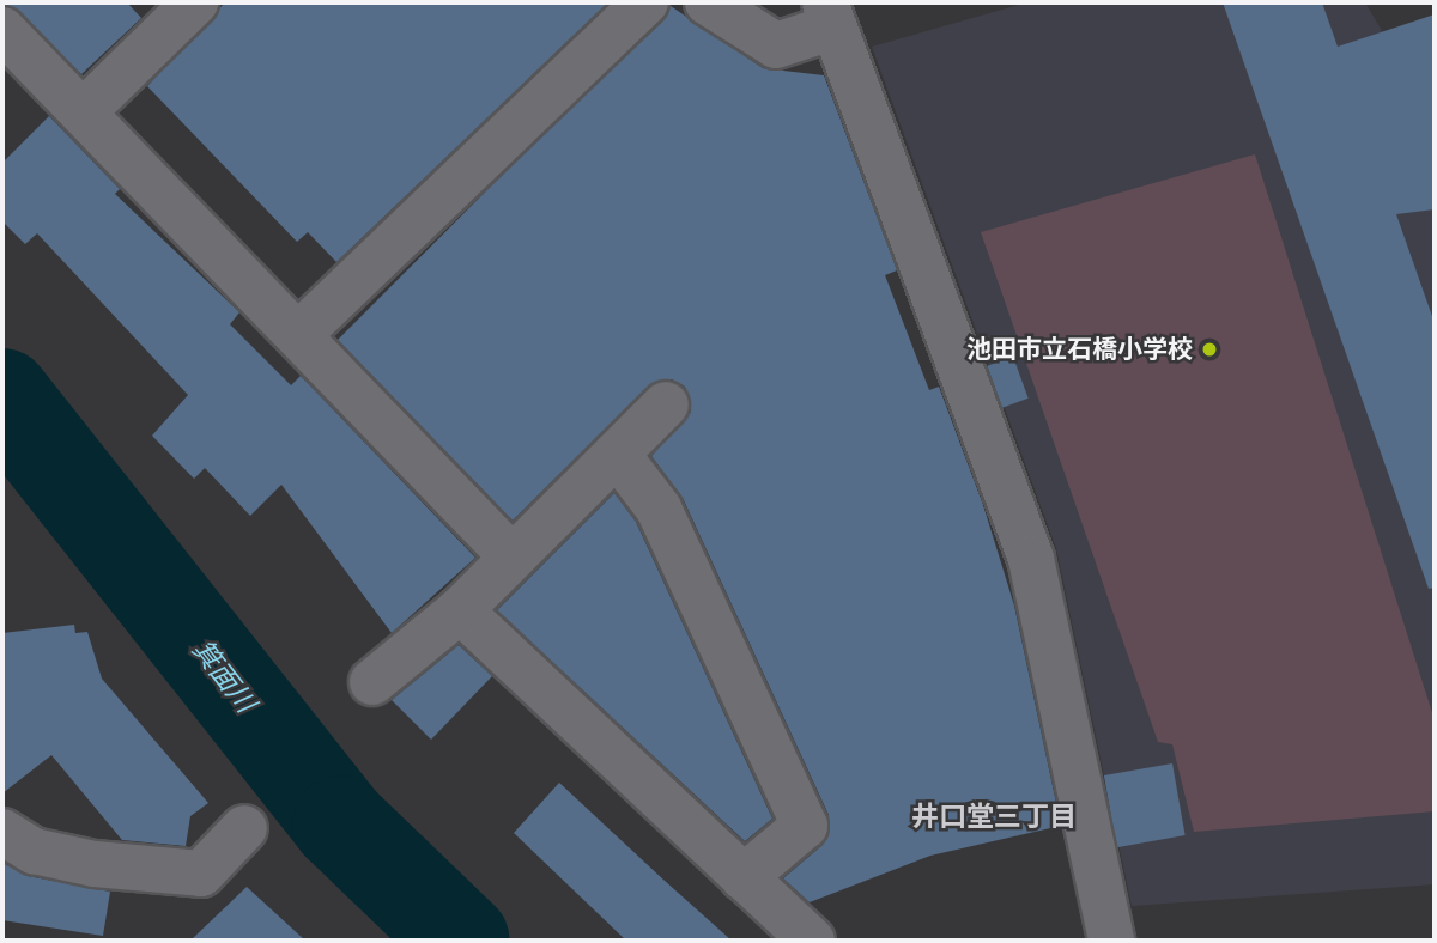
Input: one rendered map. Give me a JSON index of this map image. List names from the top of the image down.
{
  "districts": ["井口堂三丁目"],
  "water": ["箕面川"],
  "places": ["池田市立石橋小学校"]
}
